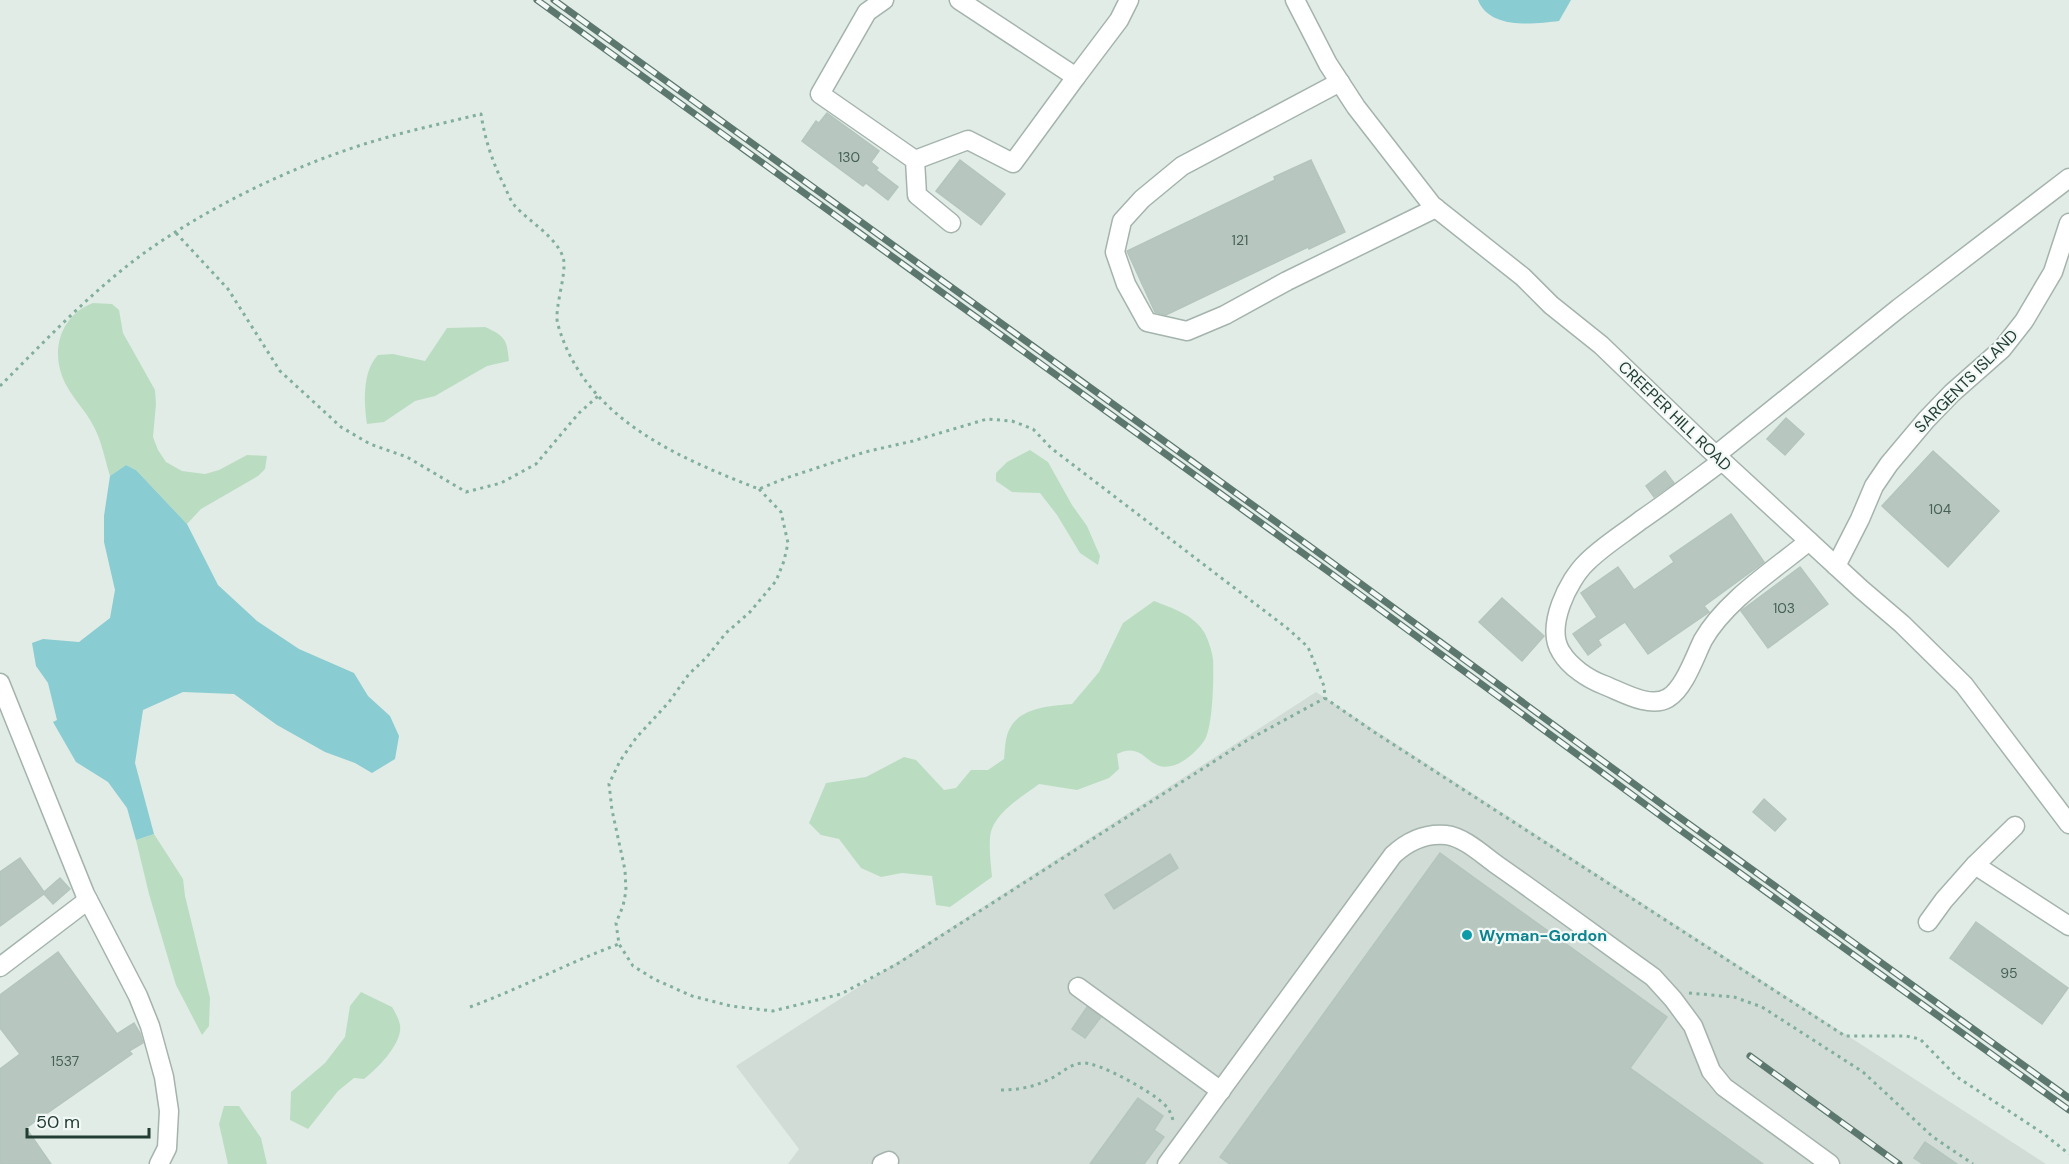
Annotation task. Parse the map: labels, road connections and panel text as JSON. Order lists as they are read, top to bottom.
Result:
{
  "streets": {
    "street": ["SARGENTS ISLAND", "CREEPER HILL ROAD"]
  },
  "crossings": [
    ["SARGENTS ISLAND", "CREEPER HILL ROAD"]
  ],
  "places": ["Wyman-Gordon"],
  "house_numbers": [
    "130",
    "121",
    "104",
    "103",
    "95",
    "1537"
  ],
  "scale_bar": "50 m"
}
